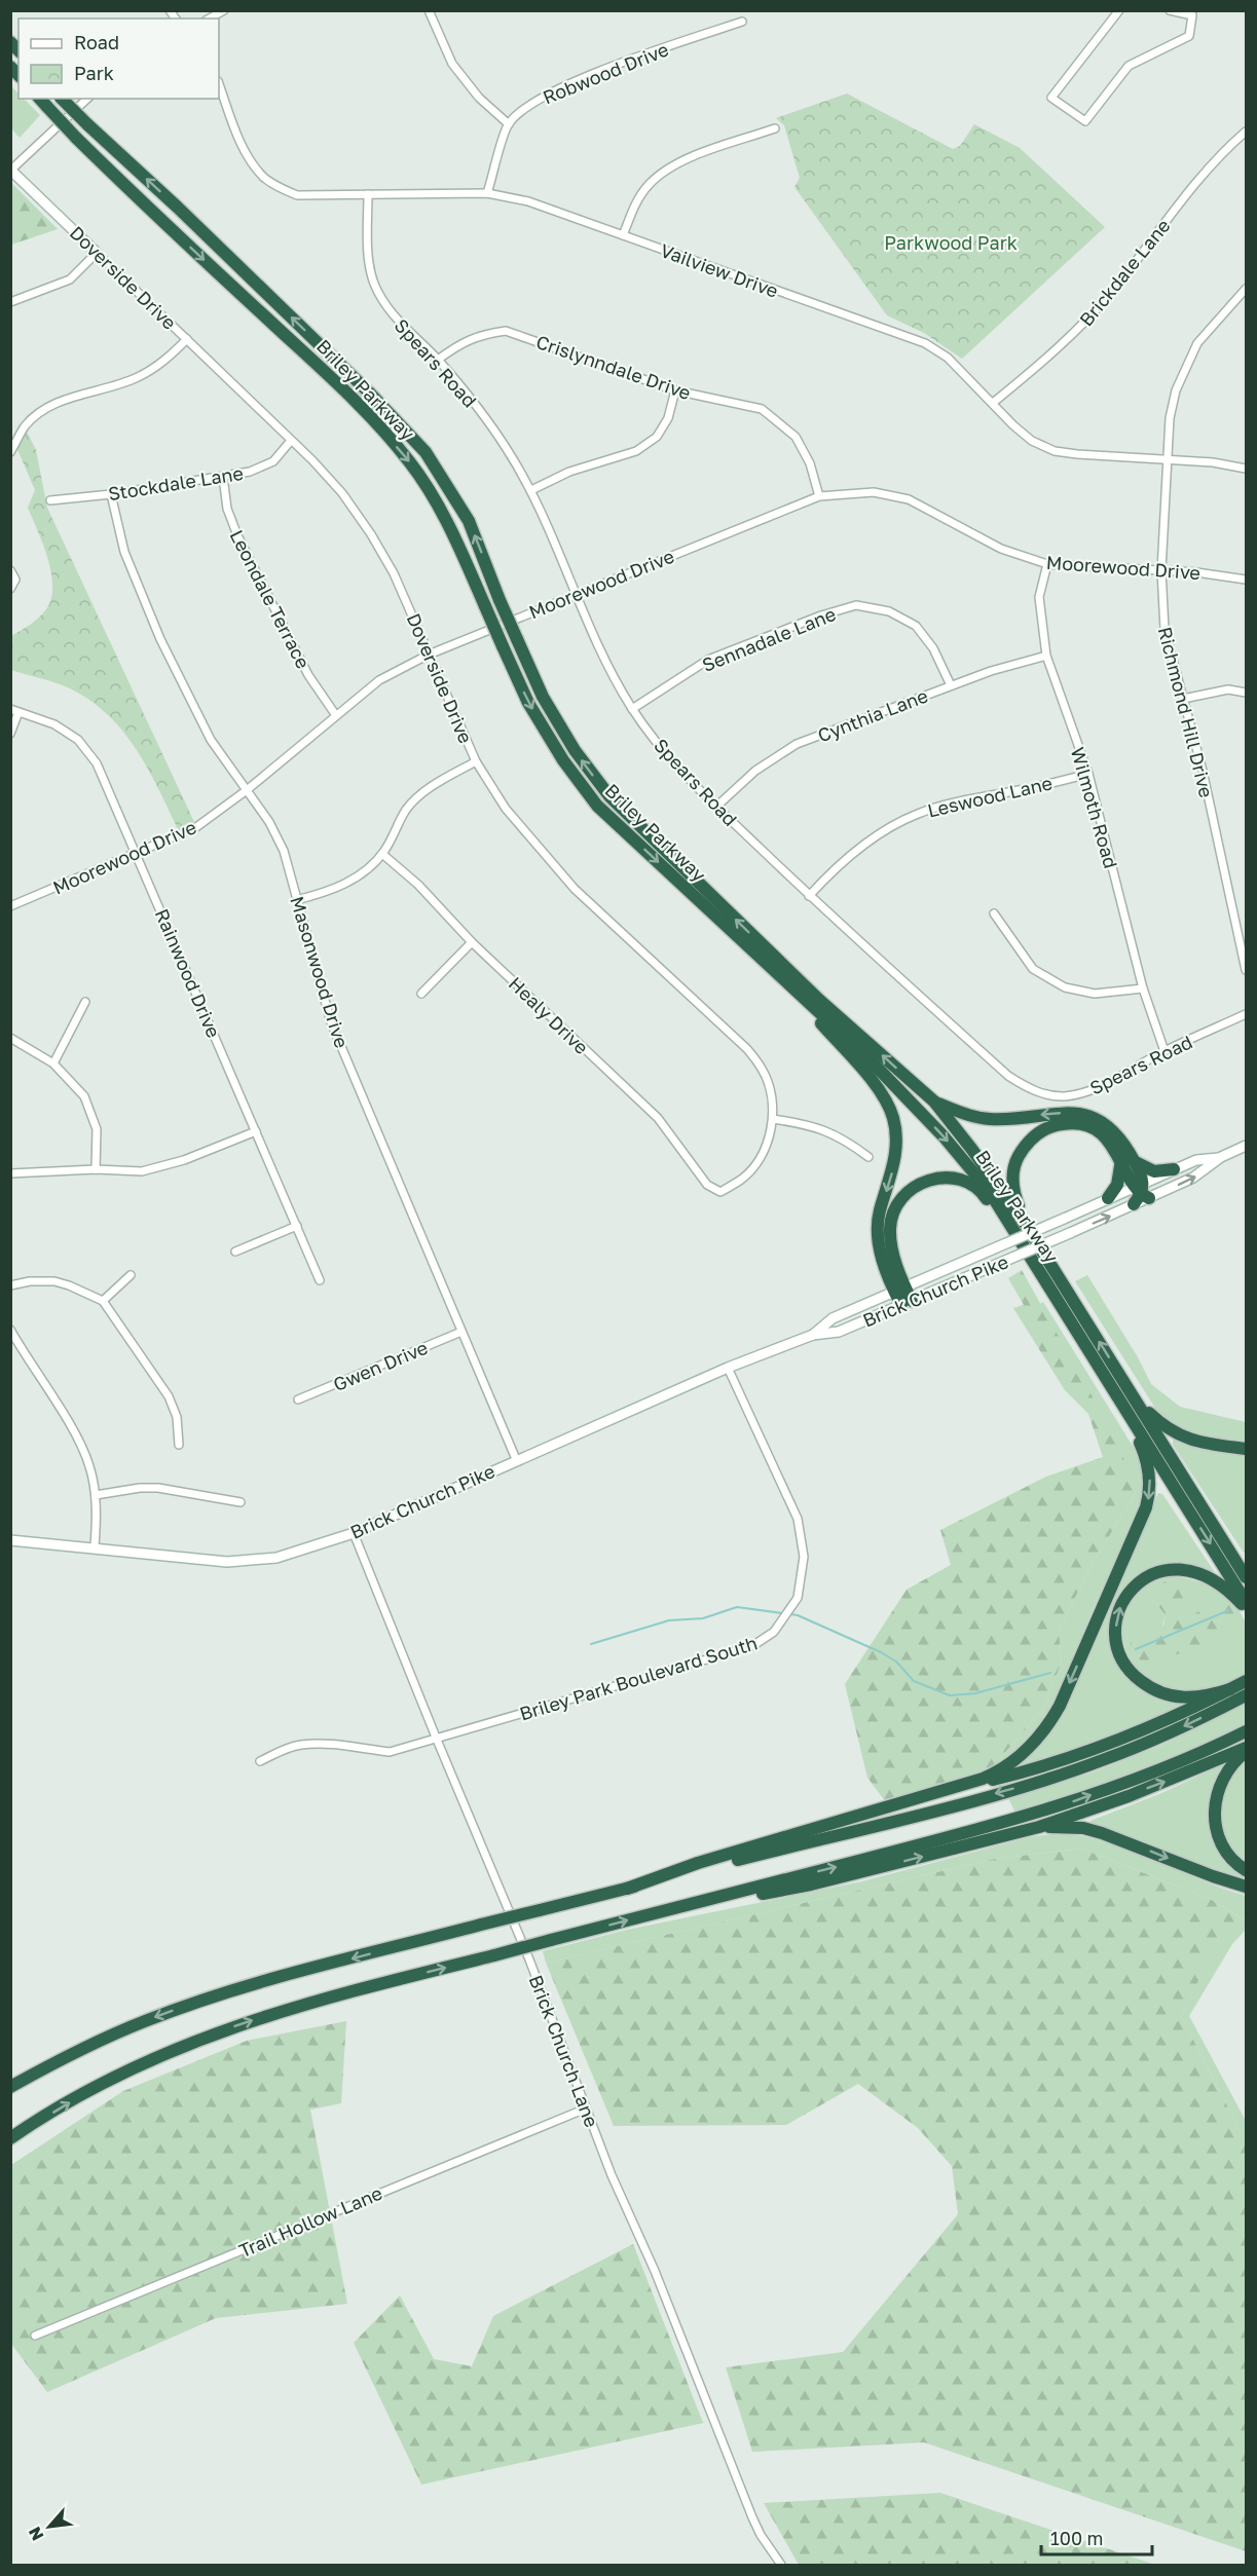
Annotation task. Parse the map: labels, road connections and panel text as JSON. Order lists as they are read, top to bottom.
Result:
{
  "streets": {
    "highway": ["Briley Parkway"],
    "main road": ["Doverside Drive", "Brick Church Pike"],
    "street": [
      "Robwood Drive",
      "Vailview Drive",
      "Brickdale Lane",
      "Spears Road",
      "Crislynndale Drive",
      "Stockdale Lane",
      "Moorewood Drive",
      "Leondale Terrace",
      "Sennadale Lane",
      "Richmond Hill Drive",
      "Cynthia Lane",
      "Leswood Lane",
      "Wilmoth Road",
      "Masonwood Drive",
      "Rainwood Drive",
      "Healy Drive",
      "Gwen Drive",
      "Briley Park Boulevard South",
      "Brick Church Lane",
      "Trail Hollow Lane"
    ]
  },
  "crossings": [
    ["Robwood Drive", "Vailview Drive"],
    ["Vailview Drive", "Brickdale Lane"],
    ["Vailview Drive", "Spears Road"],
    ["Vailview Drive", "Richmond Hill Drive"],
    ["Doverside Drive", "Stockdale Lane"],
    ["Doverside Drive", "Moorewood Drive"],
    ["Doverside Drive", "Healy Drive"],
    ["Spears Road", "Crislynndale Drive"],
    ["Spears Road", "Moorewood Drive"],
    ["Spears Road", "Sennadale Lane"],
    ["Spears Road", "Cynthia Lane"],
    ["Spears Road", "Leswood Lane"],
    ["Spears Road", "Wilmoth Road"],
    ["Crislynndale Drive", "Moorewood Drive"],
    ["Stockdale Lane", "Leondale Terrace"],
    ["Stockdale Lane", "Masonwood Drive"],
    ["Moorewood Drive", "Leondale Terrace"],
    ["Moorewood Drive", "Richmond Hill Drive"],
    ["Moorewood Drive", "Wilmoth Road"],
    ["Moorewood Drive", "Masonwood Drive"],
    ["Moorewood Drive", "Rainwood Drive"],
    ["Sennadale Lane", "Cynthia Lane"],
    ["Cynthia Lane", "Wilmoth Road"],
    ["Leswood Lane", "Wilmoth Road"],
    ["Masonwood Drive", "Brick Church Pike"],
    ["Masonwood Drive", "Gwen Drive"],
    ["Brick Church Pike", "Briley Park Boulevard South"],
    ["Brick Church Pike", "Brick Church Lane"],
    ["Briley Park Boulevard South", "Brick Church Lane"],
    ["Brick Church Lane", "Trail Hollow Lane"]
  ],
  "parks": ["Parkwood Park"],
  "legend": ["Road", "Park"],
  "scale_bar": "100 m",
  "north": "bottom left"
}
